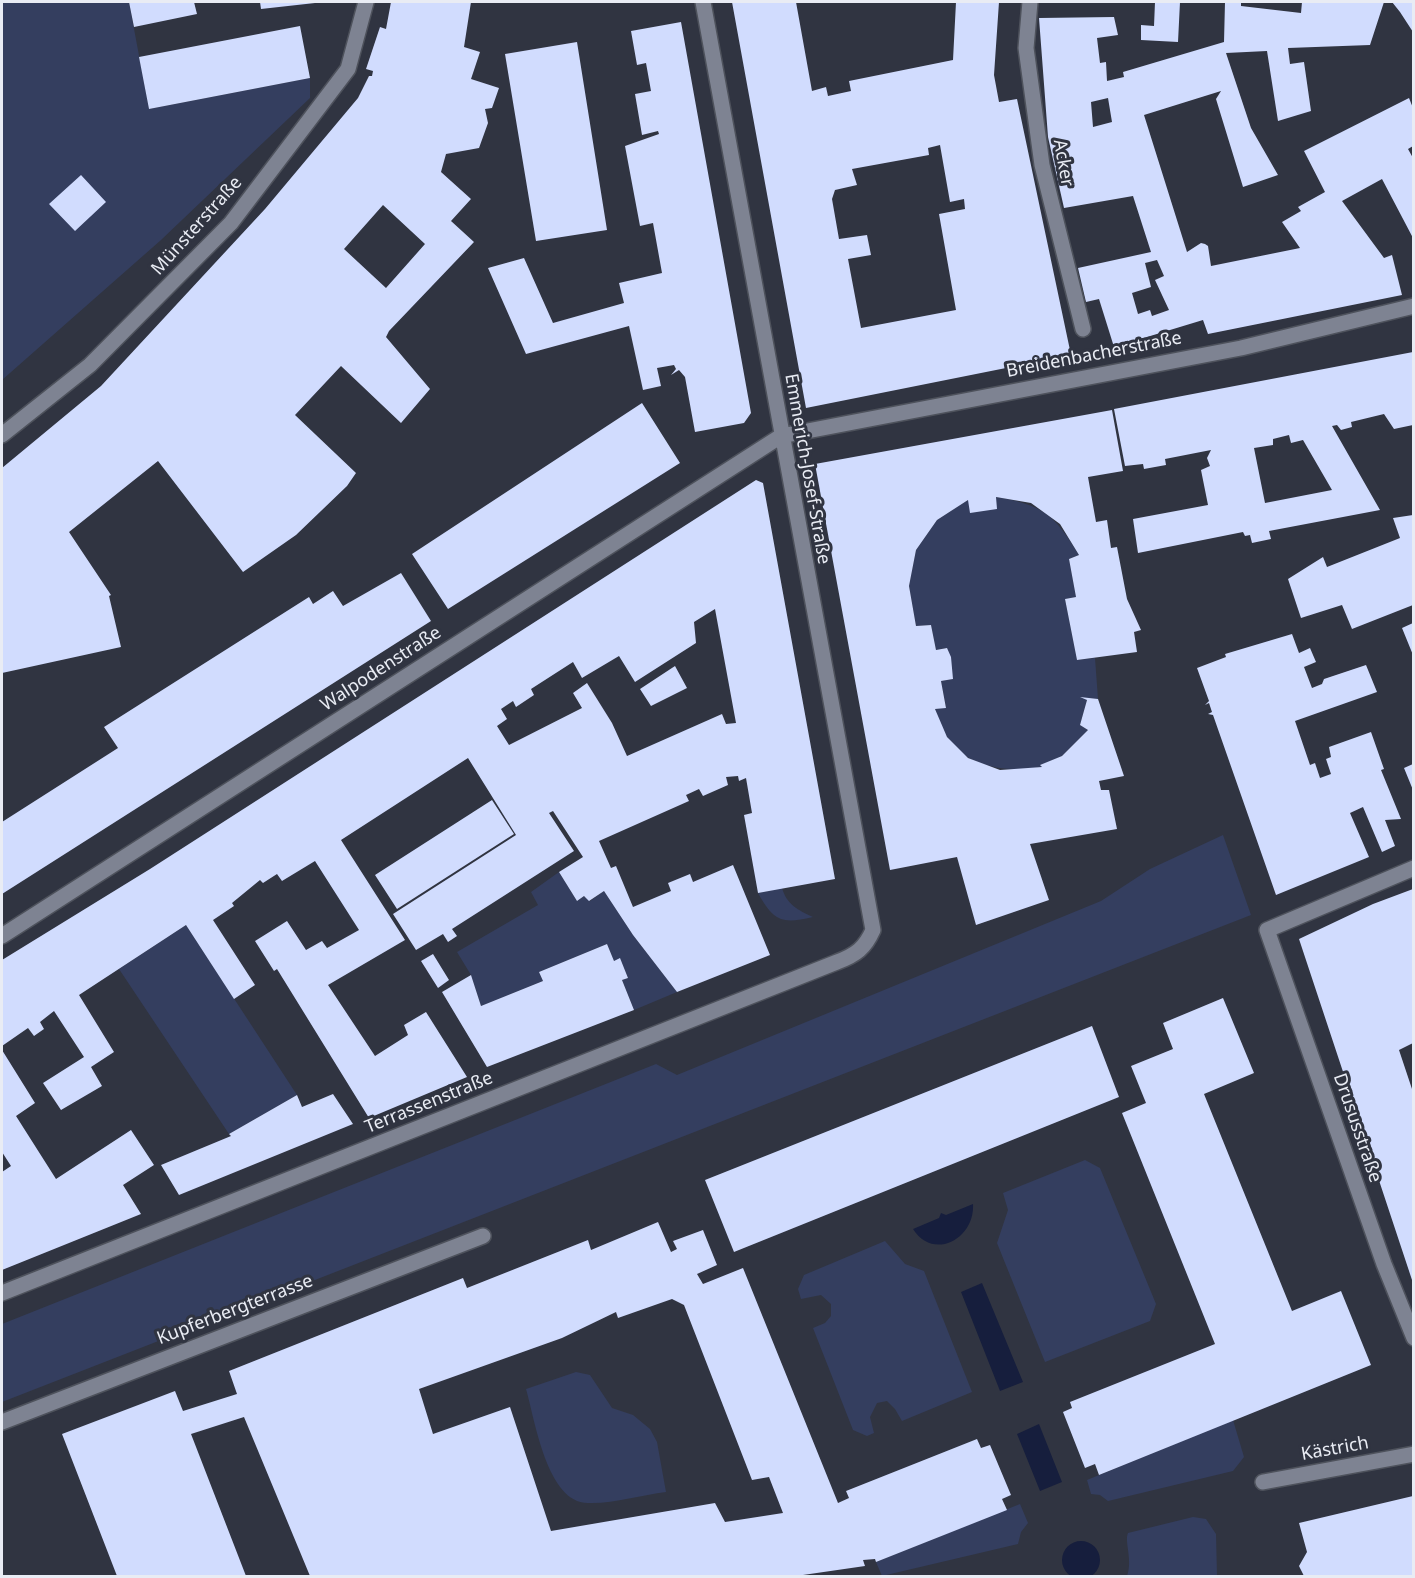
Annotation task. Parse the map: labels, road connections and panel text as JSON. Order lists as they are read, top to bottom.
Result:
{
  "streets": {
    "street": [
      "Acker",
      "Münsterstraße",
      "Breidenbacherstraße",
      "Emmerich-Josef-Straße",
      "Walpodenstraße",
      "Terrassenstraße",
      "Drususstraße",
      "Kupferbergterrasse",
      "Kästrich"
    ]
  },
  "crossings": [
    ["Breidenbacherstraße", "Emmerich-Josef-Straße"],
    ["Breidenbacherstraße", "Walpodenstraße"],
    ["Emmerich-Josef-Straße", "Walpodenstraße"],
    ["Emmerich-Josef-Straße", "Terrassenstraße"]
  ]
}
